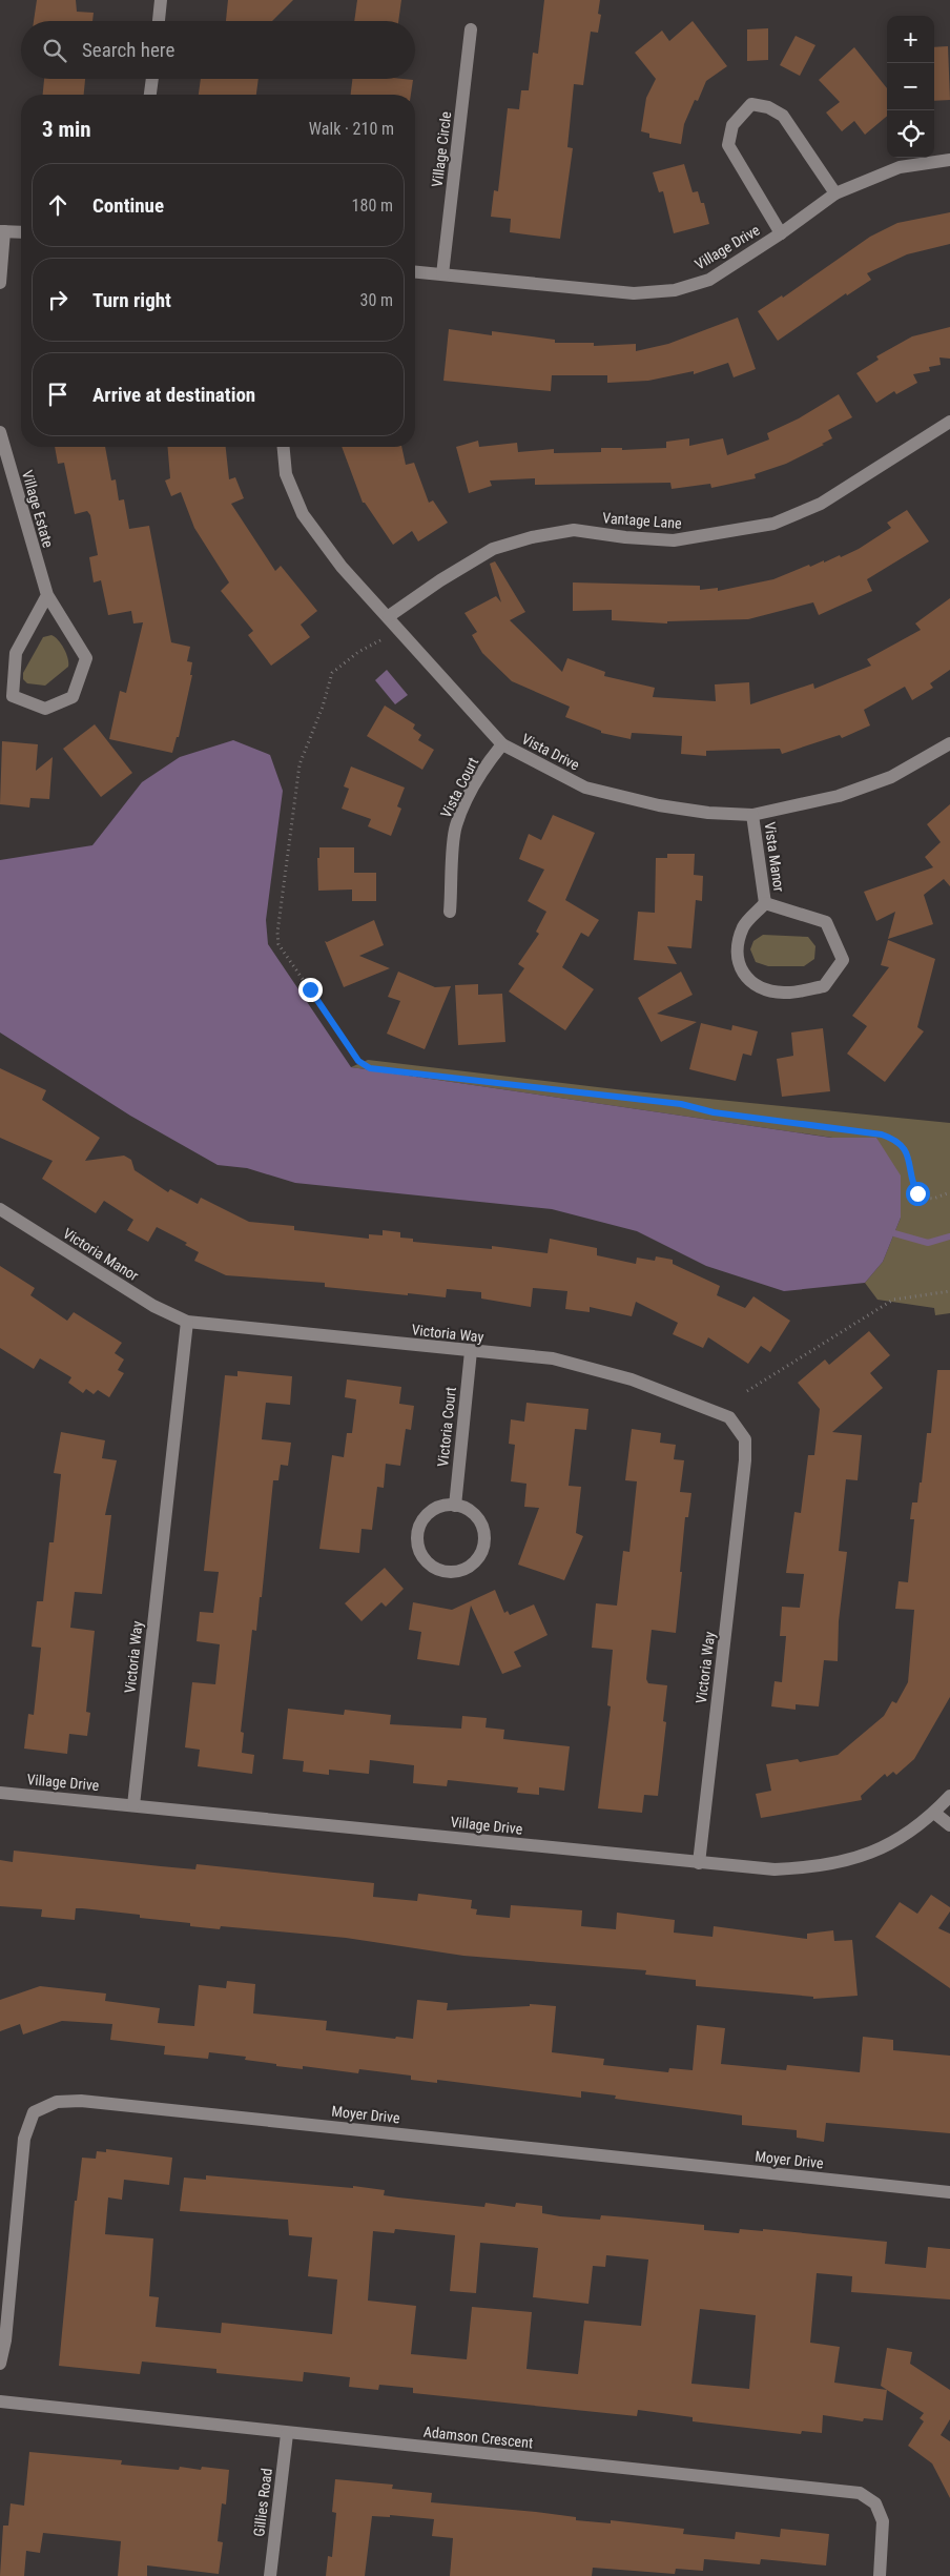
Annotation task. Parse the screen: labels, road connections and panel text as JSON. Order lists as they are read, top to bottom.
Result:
{
  "streets": {
    "street": [
      "Village Circle",
      "Village Drive",
      "Village Estate",
      "Vantage Lane",
      "Vista Drive",
      "Vista Court",
      "Vista Manor",
      "Victoria Manor",
      "Victoria Way",
      "Victoria Court",
      "Moyer Drive",
      "Adamson Crescent",
      "Gillies Road"
    ]
  },
  "crossings": [
    ["Village Circle", "Village Drive"],
    ["Village Drive", "Victoria Way"],
    ["Vantage Lane", "Vista Drive"],
    ["Vista Drive", "Vista Court"],
    ["Vista Drive", "Vista Manor"],
    ["Victoria Manor", "Victoria Way"],
    ["Victoria Way", "Victoria Court"],
    ["Adamson Crescent", "Gillies Road"]
  ],
  "page": {
    "map_buttons": ["+", "−"],
    "search": "Search here",
    "heading": ["3 min", "Walk · 210 m"],
    "list": [
      ["Continue", "180 m"],
      ["Turn right", "30 m"],
      "Arrive at destination"
    ]
  }
}
